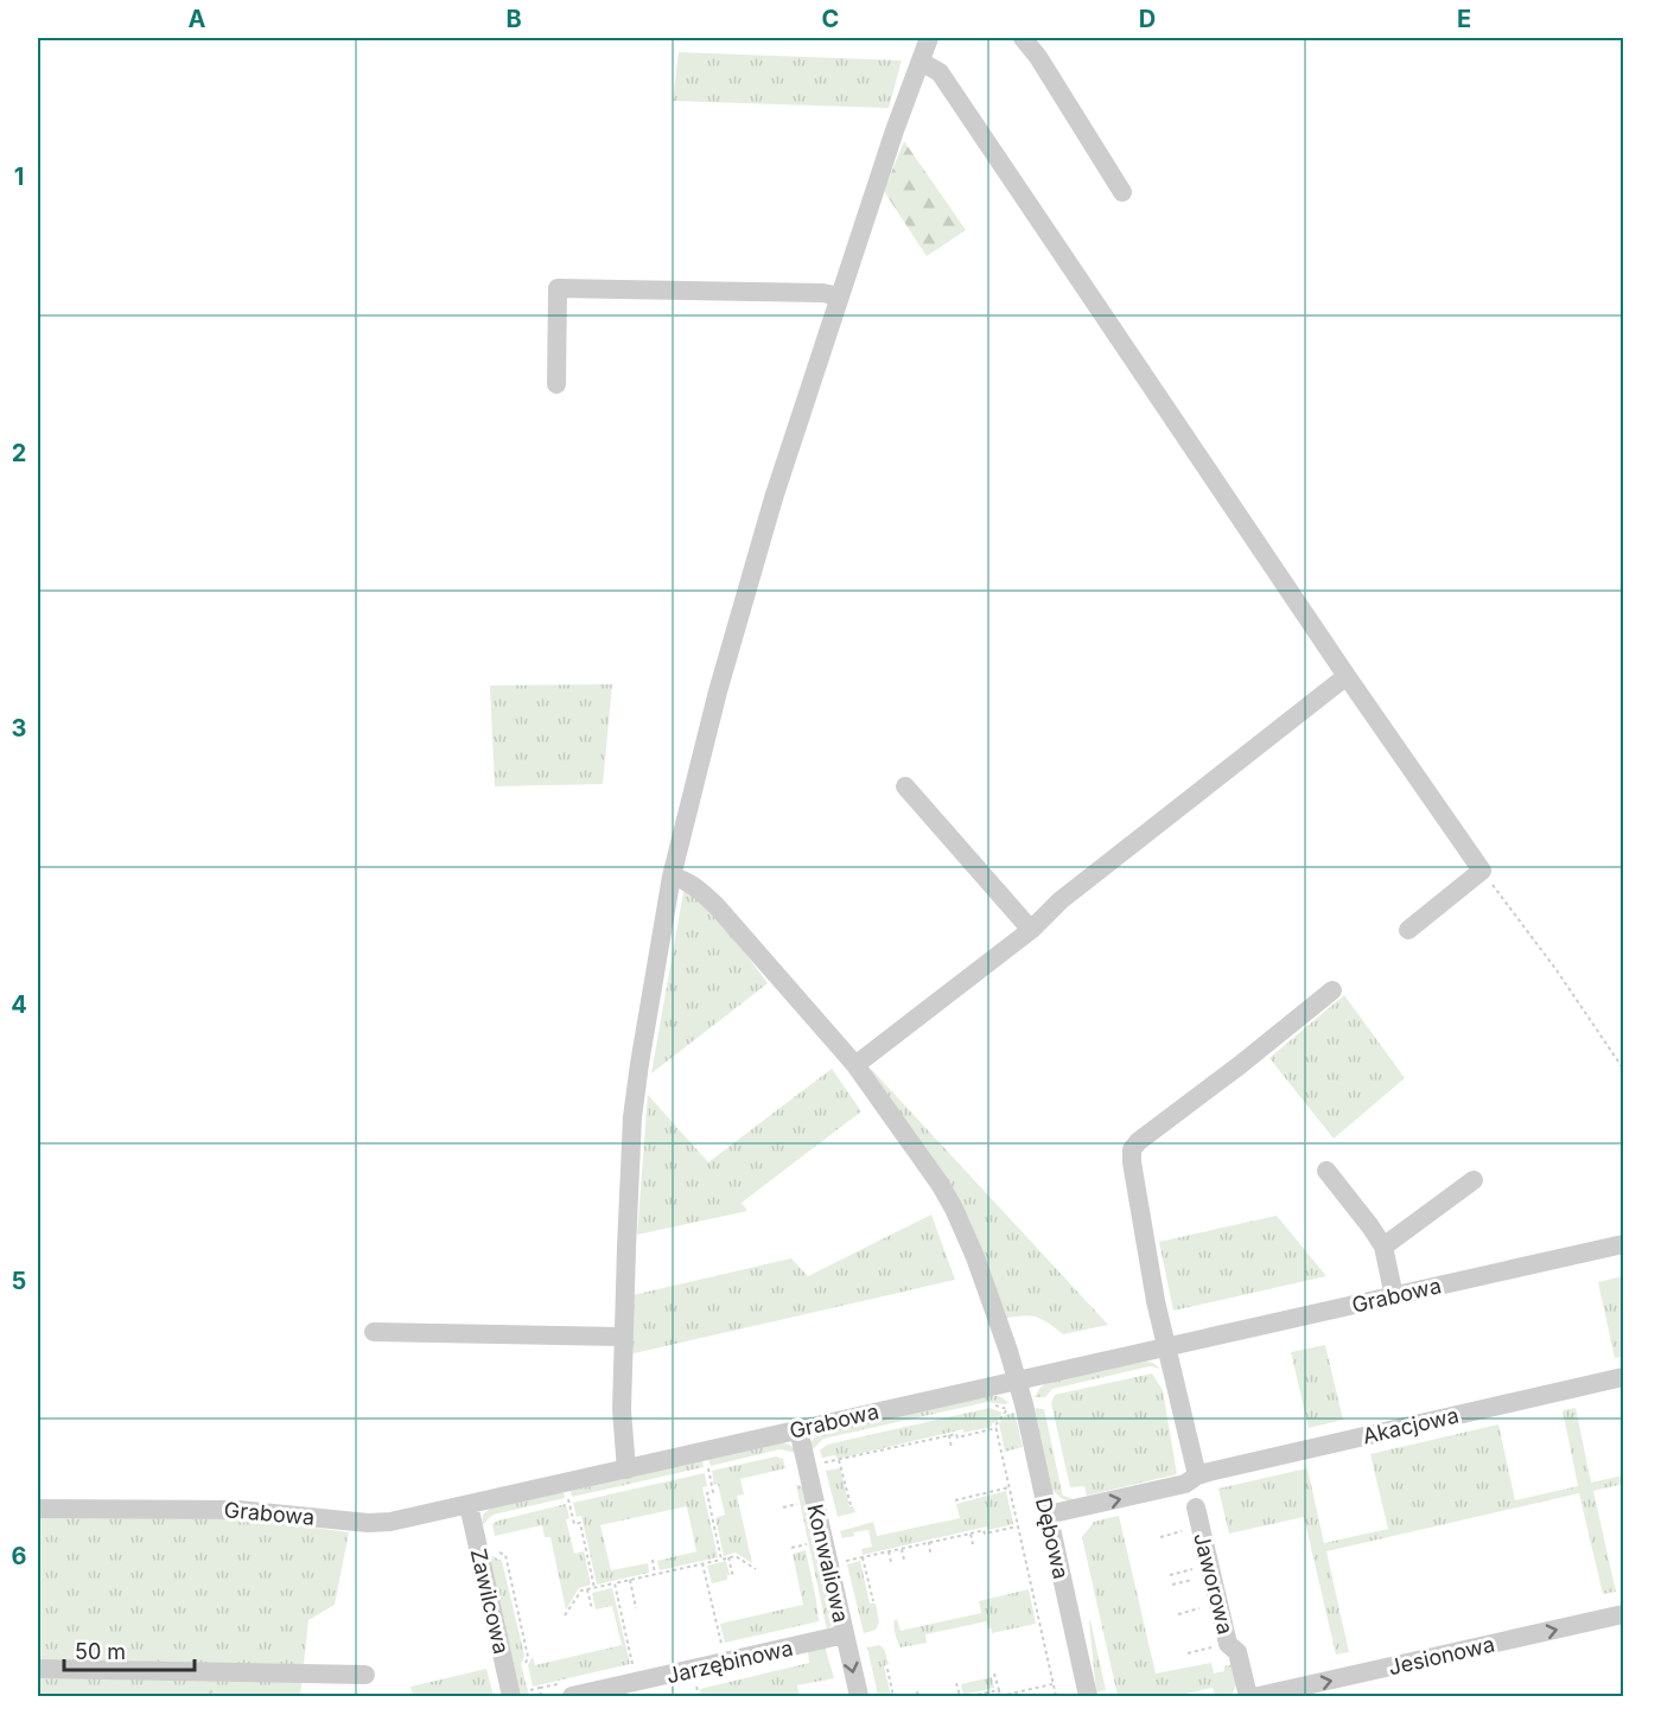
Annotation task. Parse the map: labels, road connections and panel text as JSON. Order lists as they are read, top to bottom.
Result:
{
  "streets": {
    "street": [
      "Grabowa",
      "Akacjowa",
      "Dębowa",
      "Konwaliowa",
      "Jaworowa",
      "Zawilcowa",
      "Jesionowa",
      "Jarzębinowa"
    ]
  },
  "crossings": [
    ["Grabowa", "Dębowa"],
    ["Grabowa", "Konwaliowa"],
    ["Grabowa", "Zawilcowa"],
    ["Akacjowa", "Dębowa"],
    ["Konwaliowa", "Jarzębinowa"]
  ],
  "one_way": ["Jesionowa"],
  "scale_bar": "50 m",
  "grid": {
    "columns": [
      "A",
      "B",
      "C",
      "D",
      "E"
    ],
    "rows": [
      "1",
      "2",
      "3",
      "4",
      "5",
      "6"
    ]
  }
}
